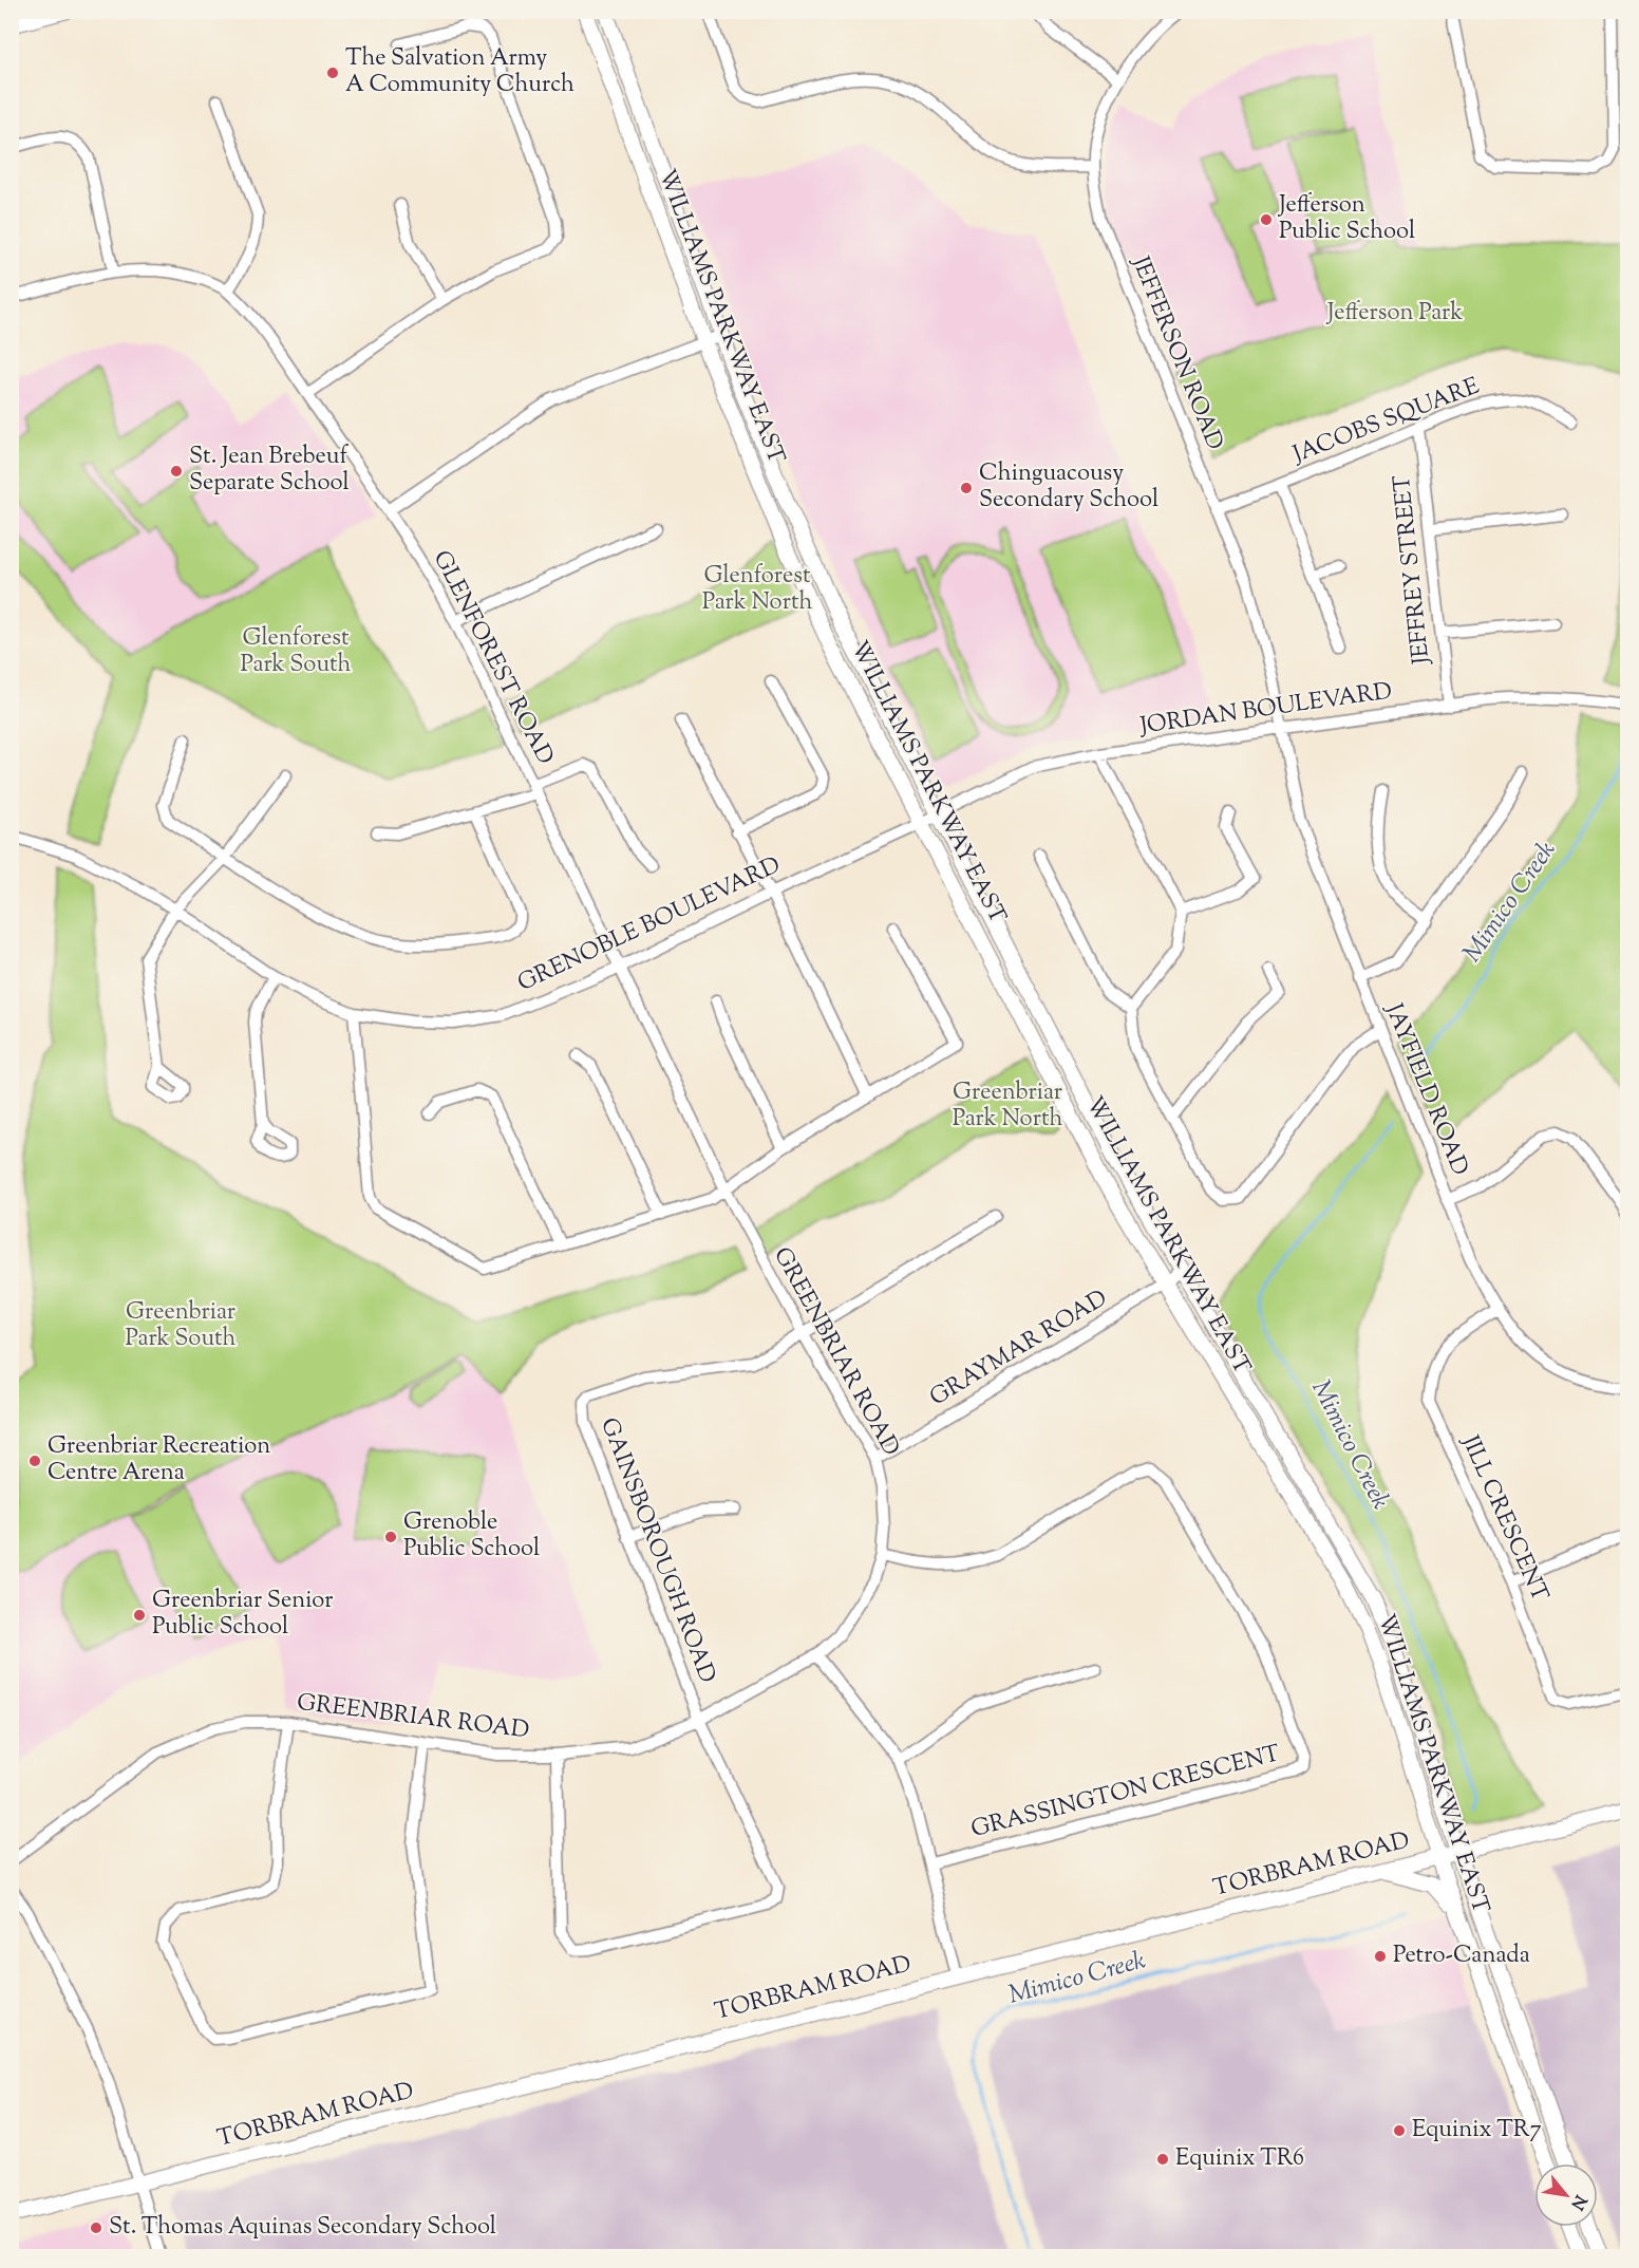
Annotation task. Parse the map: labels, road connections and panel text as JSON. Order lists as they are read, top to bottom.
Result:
{
  "streets": {
    "main road": ["WILLIAMS PARKWAY EAST", "TORBRAM ROAD"],
    "street": [
      "JEFFERSON ROAD",
      "JACOBS SQUARE",
      "JEFFREY STREET",
      "GLENFOREST ROAD",
      "JORDAN BOULEVARD",
      "GRENOBLE BOULEVARD",
      "JAYFIELD ROAD",
      "GRAYMAR ROAD",
      "GREENBRIAR ROAD",
      "JILL CRESCENT",
      "GAINSBOROUGH ROAD",
      "GRASSINGTON CRESCENT"
    ]
  },
  "crossings": [
    ["WILLIAMS PARKWAY EAST", "JORDAN BOULEVARD"],
    ["WILLIAMS PARKWAY EAST", "GRENOBLE BOULEVARD"],
    ["WILLIAMS PARKWAY EAST", "GRAYMAR ROAD"],
    ["WILLIAMS PARKWAY EAST", "TORBRAM ROAD"],
    ["JEFFERSON ROAD", "JACOBS SQUARE"],
    ["JEFFERSON ROAD", "JORDAN BOULEVARD"],
    ["JEFFERSON ROAD", "JAYFIELD ROAD"],
    ["JACOBS SQUARE", "JEFFREY STREET"],
    ["JEFFREY STREET", "JORDAN BOULEVARD"],
    ["GLENFOREST ROAD", "GRENOBLE BOULEVARD"],
    ["GLENFOREST ROAD", "GREENBRIAR ROAD"],
    ["JORDAN BOULEVARD", "GRENOBLE BOULEVARD"],
    ["JORDAN BOULEVARD", "JAYFIELD ROAD"],
    ["GRENOBLE BOULEVARD", "GREENBRIAR ROAD"],
    ["JAYFIELD ROAD", "JILL CRESCENT"],
    ["GRAYMAR ROAD", "GREENBRIAR ROAD"],
    ["GREENBRIAR ROAD", "GAINSBOROUGH ROAD"],
    ["GREENBRIAR ROAD", "GRASSINGTON CRESCENT"]
  ],
  "water": ["Mimico Creek"],
  "parks": [
    "Jefferson Park",
    "Glenforest Park North",
    "Glenforest Park South",
    "Greenbriar Park North",
    "Greenbriar Park South"
  ],
  "places": [
    "The Salvation Army A Community Church",
    "Jefferson Public School",
    "St. Jean Brebeuf Separate School",
    "Chinguacousy Secondary School",
    "Greenbriar Recreation Centre Arena",
    "Grenoble Public School",
    "Greenbriar Senior Public School",
    "Petro-Canada",
    "Equinix TR7",
    "Equinix TR6",
    "St. Thomas Aquinas Secondary School"
  ],
  "north": "bottom right"
}
